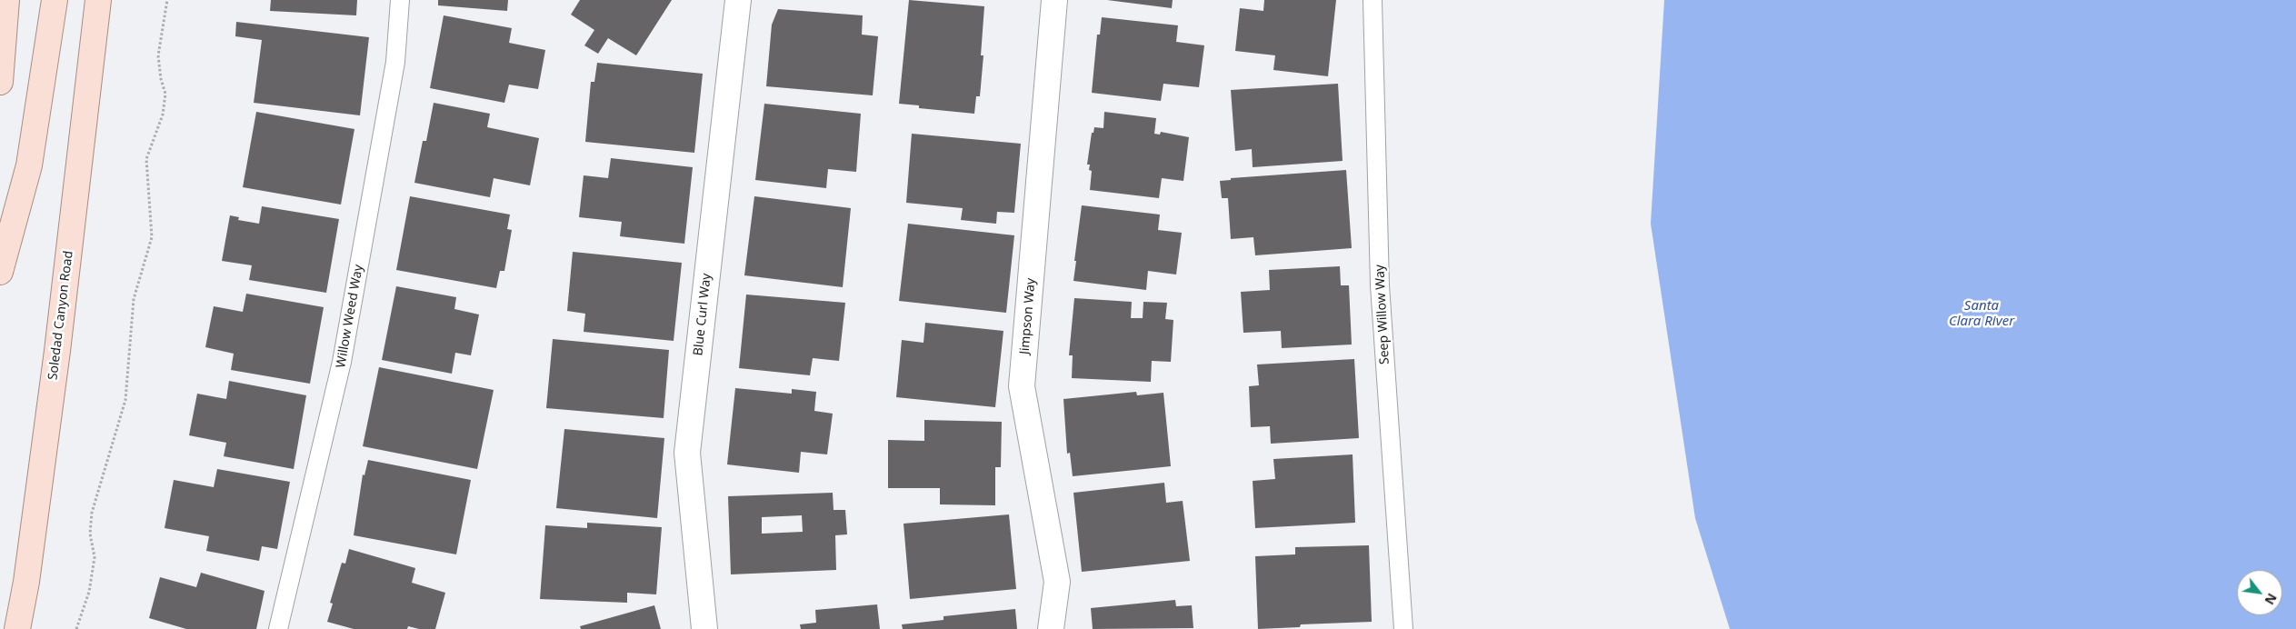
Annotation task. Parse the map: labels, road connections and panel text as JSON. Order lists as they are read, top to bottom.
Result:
{
  "streets": {
    "main road": ["Soledad Canyon Road"],
    "street": ["Blue Curl Way", "Jimpson Way"],
    "lane": ["Seep Willow Way", "Willow Weed Way"]
  },
  "water": ["Santa Clara River"],
  "north": "bottom right"
}
